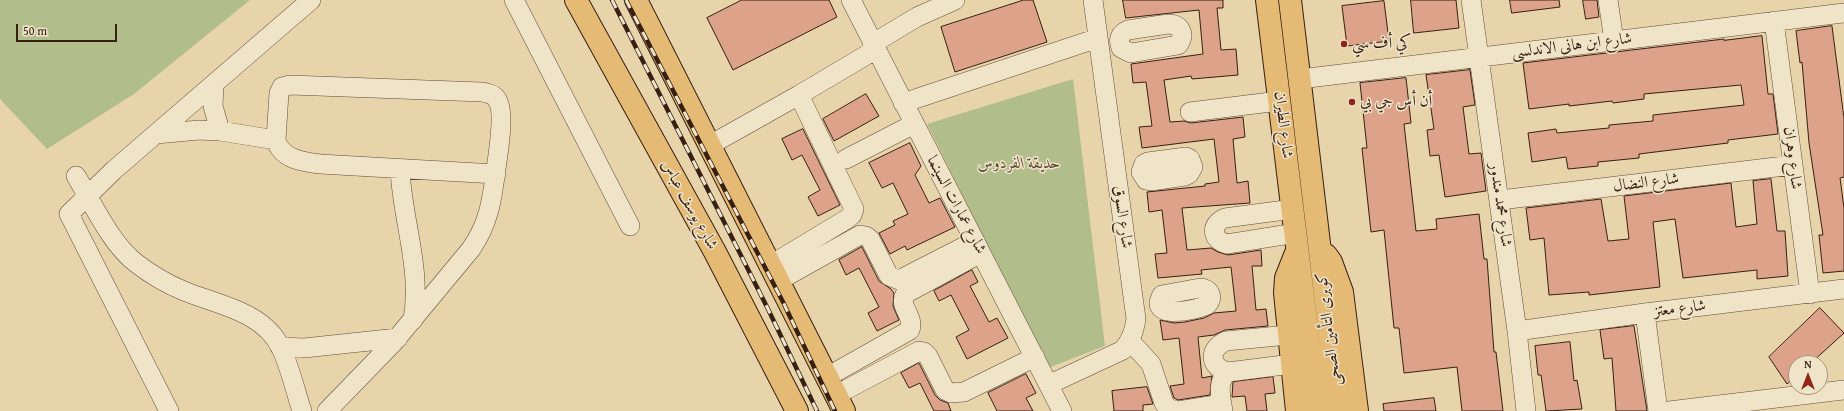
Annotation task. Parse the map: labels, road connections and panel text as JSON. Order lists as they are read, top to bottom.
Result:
{
  "streets": {
    "main road": ["شارع الطيران", "شارع يوسف عباس", "كوبرى التأمين الصحى"],
    "street": [
      "شارع ابن هانى الاندلسى",
      "شارع وهران",
      "شارع النضال",
      "شارع عمارات السينما",
      "شارع محمد مندور",
      "شارع السوق",
      "شارع معتز"
    ]
  },
  "crossings": [
    ["شارع ابن هانى الاندلسى", "شارع الطيران"],
    ["شارع ابن هانى الاندلسى", "شارع وهران"],
    ["شارع ابن هانى الاندلسى", "شارع محمد مندور"],
    ["شارع الطيران", "كوبرى التأمين الصحى"],
    ["شارع وهران", "شارع النضال"],
    ["شارع وهران", "شارع معتز"],
    ["شارع النضال", "شارع محمد مندور"],
    ["شارع محمد مندور", "شارع معتز"]
  ],
  "parks": ["حديقة الفردوس"],
  "places": ["كي أف سي", "أن أس جي بي"],
  "scale_bar": "50 m",
  "north": "top"
}
